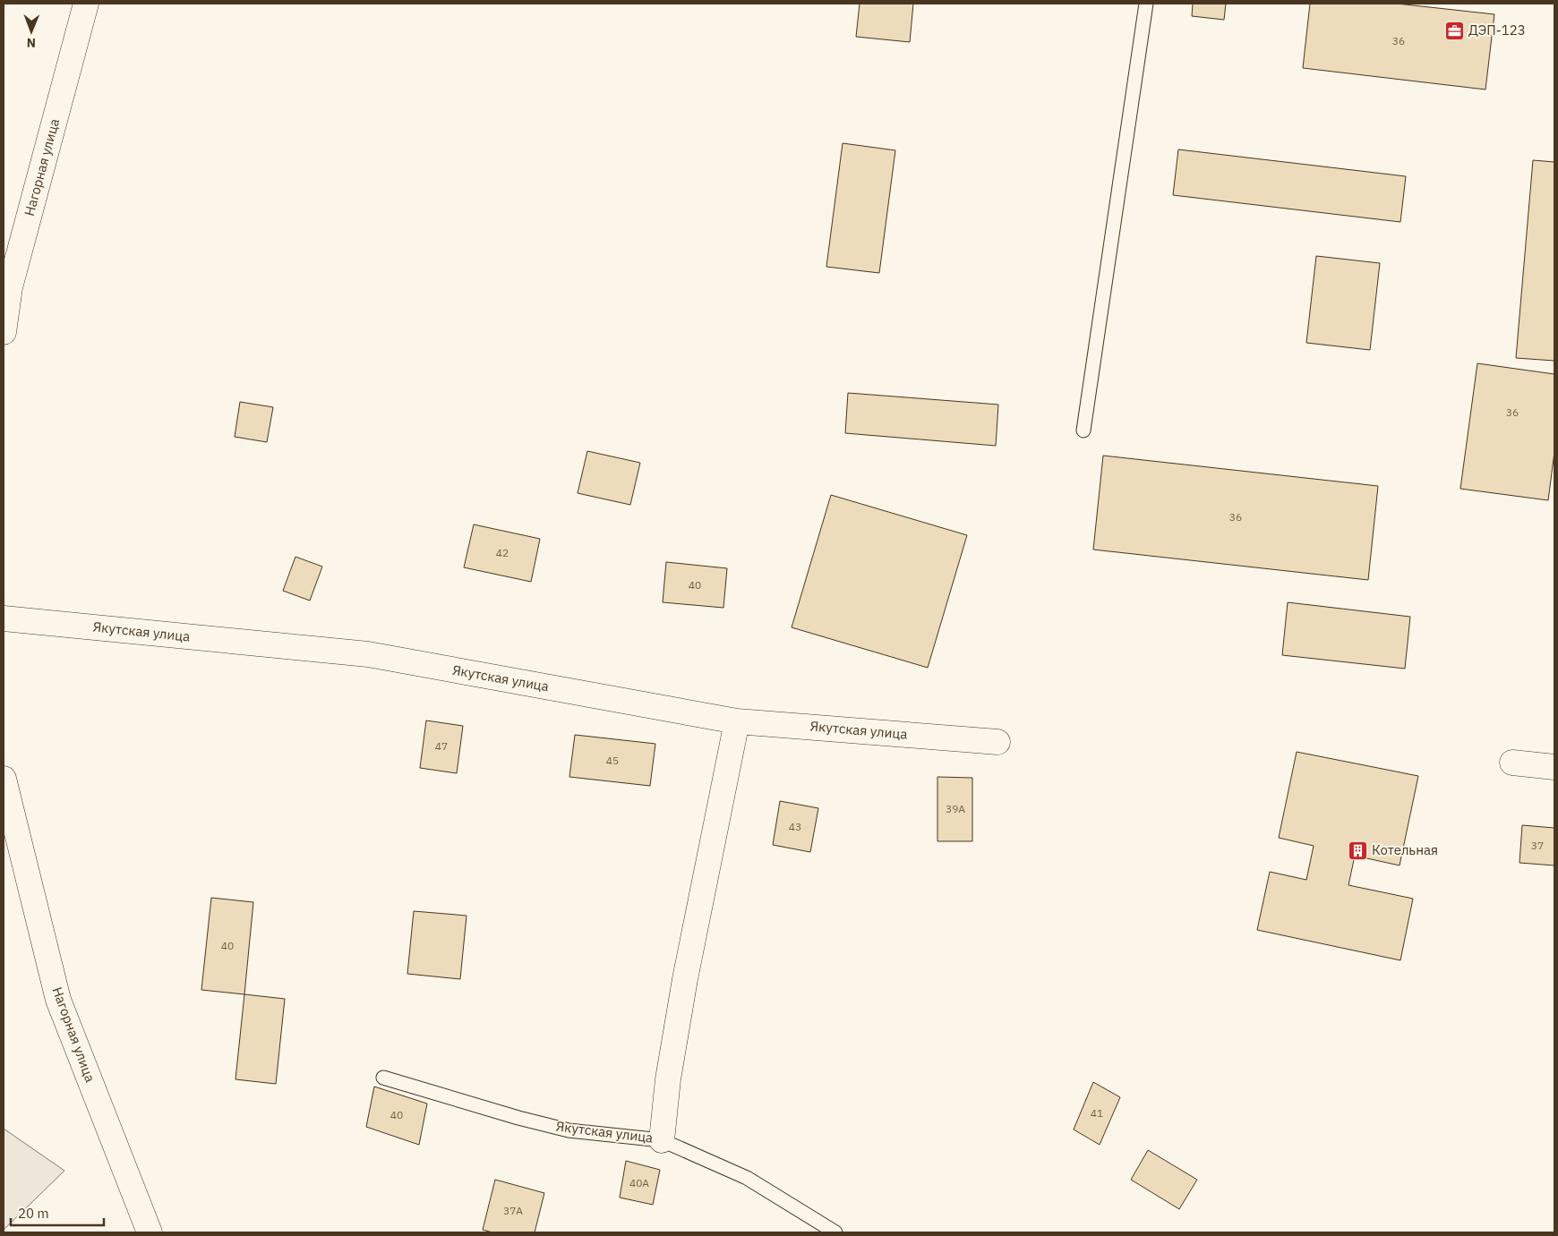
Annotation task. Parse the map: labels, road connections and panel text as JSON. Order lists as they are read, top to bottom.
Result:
{
  "streets": {
    "street": ["Нагорная улица", "Якутская улица"]
  },
  "places": {
    "office": ["ДЭП-123"],
    "building": ["Котельная"]
  },
  "house_numbers": [
    "36",
    "36",
    "36",
    "42",
    "40",
    "47",
    "45",
    "39А",
    "43",
    "37",
    "40",
    "41",
    "40",
    "40А",
    "37А"
  ],
  "scale_bar": "20 m",
  "north": "bottom"
}
